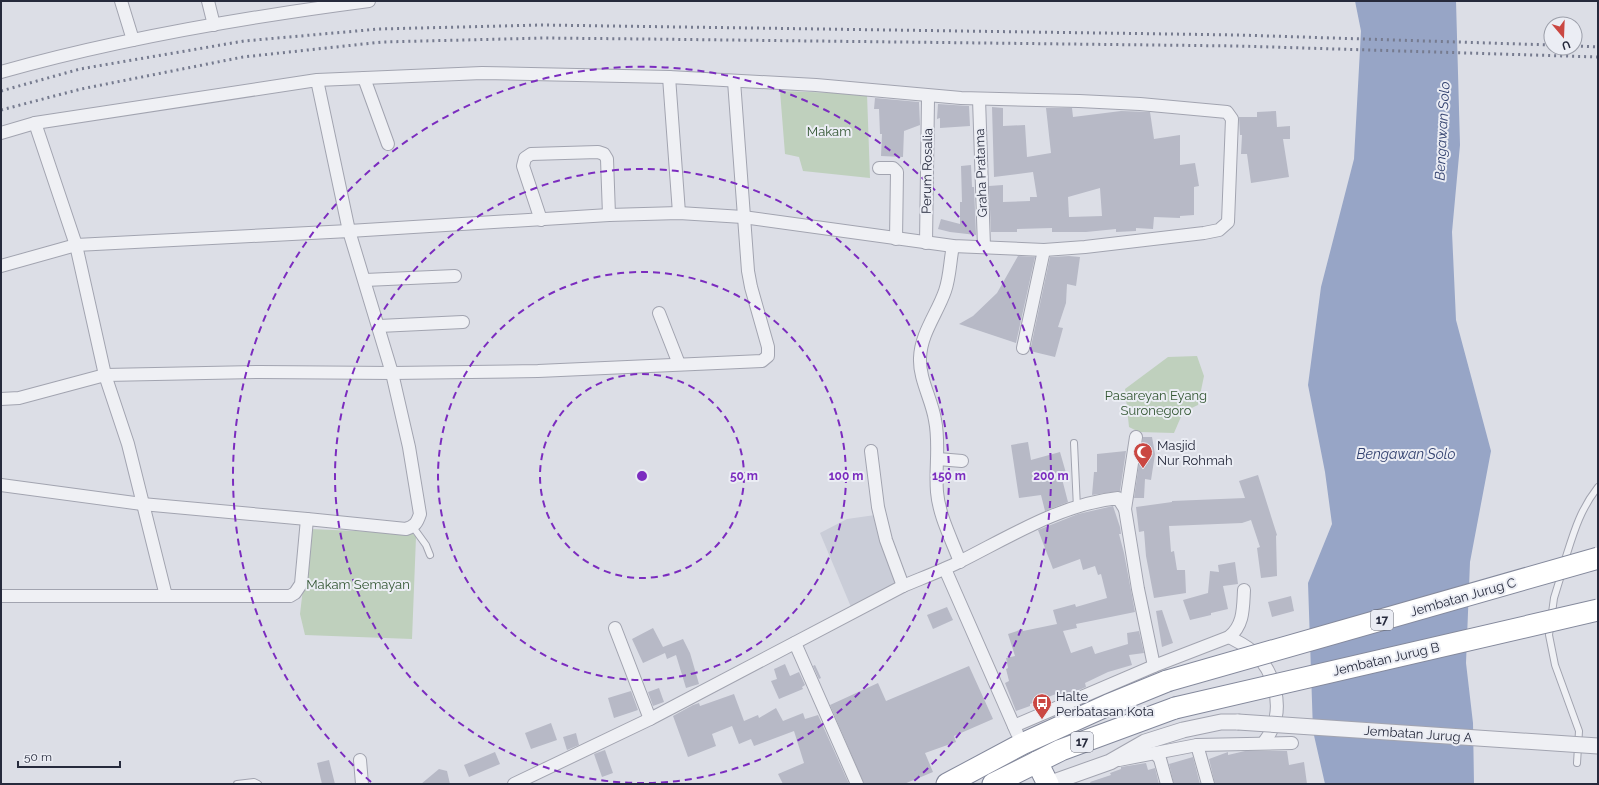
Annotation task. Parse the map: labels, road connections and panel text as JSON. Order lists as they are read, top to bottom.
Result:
{
  "streets": {
    "highway": ["Jembatan Jurug C", "17", "Jembatan Jurug B"],
    "street": ["Perum Rosalia", "Graha Pratama", "Jembatan Jurug A"]
  },
  "crossings": [
    ["Jembatan Jurug C", "17"],
    ["17", "Jembatan Jurug B"]
  ],
  "water": ["Bengawan Solo"],
  "parks": ["Makam", "Pasareyan Eyang Suronegoro", "Makam Semayan"],
  "places": {
    "mosque": ["Masjid Nur Rohmah"],
    "bus stop": ["Halte Perbatasan Kota"]
  },
  "scale_bar": "50 m",
  "north": "bottom",
  "rings": [
    "50 m",
    "100 m",
    "150 m",
    "200 m"
  ]
}
